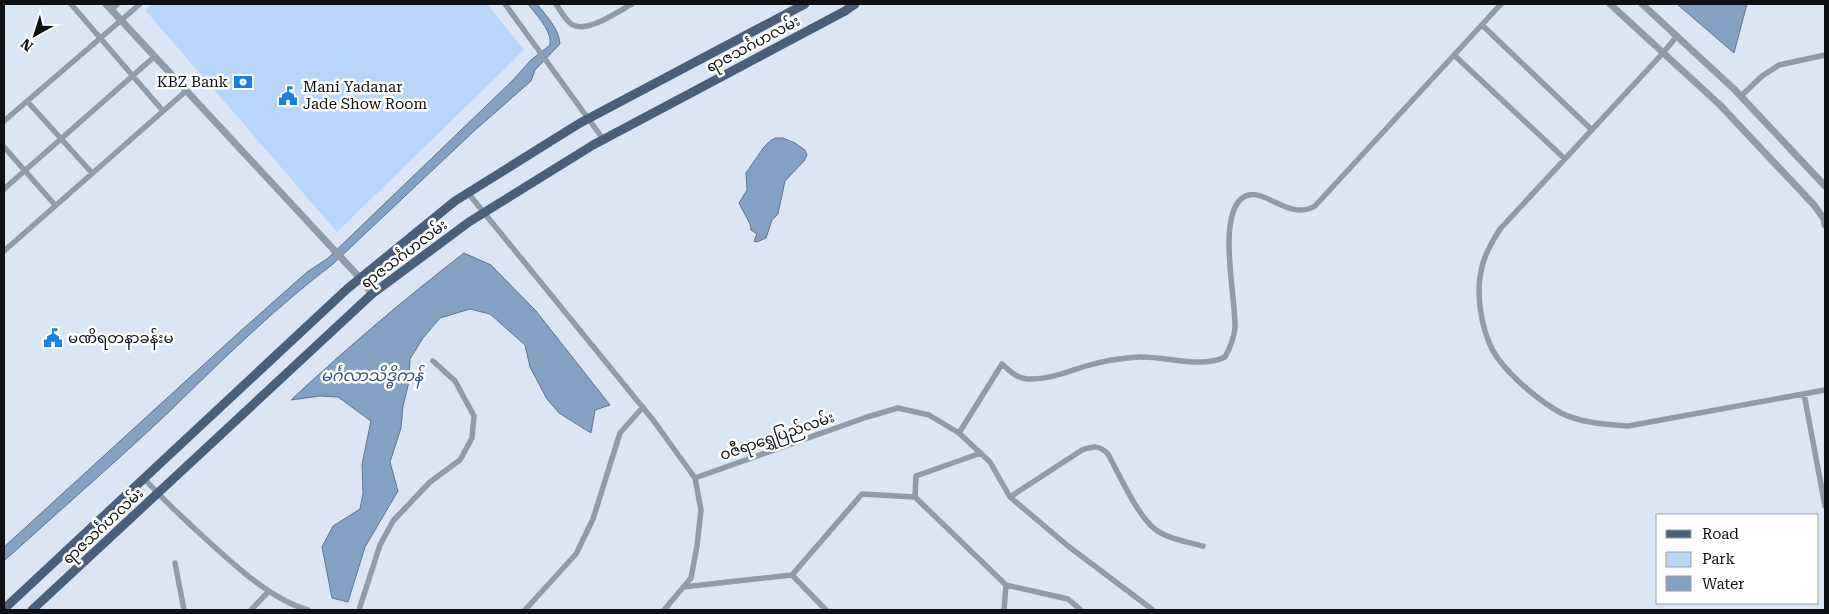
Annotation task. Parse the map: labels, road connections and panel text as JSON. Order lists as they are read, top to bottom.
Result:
{
  "streets": {
    "main road": ["ရာဇသင်္ဂဟလမ်း"],
    "street": ["ဝဇီရာရွှေပြည်လမ်း"]
  },
  "water": ["မင်္ဂလာသိဒ္ဓိကန်"],
  "places": {
    "bank": ["KBZ Bank"],
    "public building": ["Mani Yadanar Jade Show Room", "မဏိရတနာခန်းမ"]
  },
  "legend": ["Road", "Park", "Water"],
  "north": "bottom left"
}
